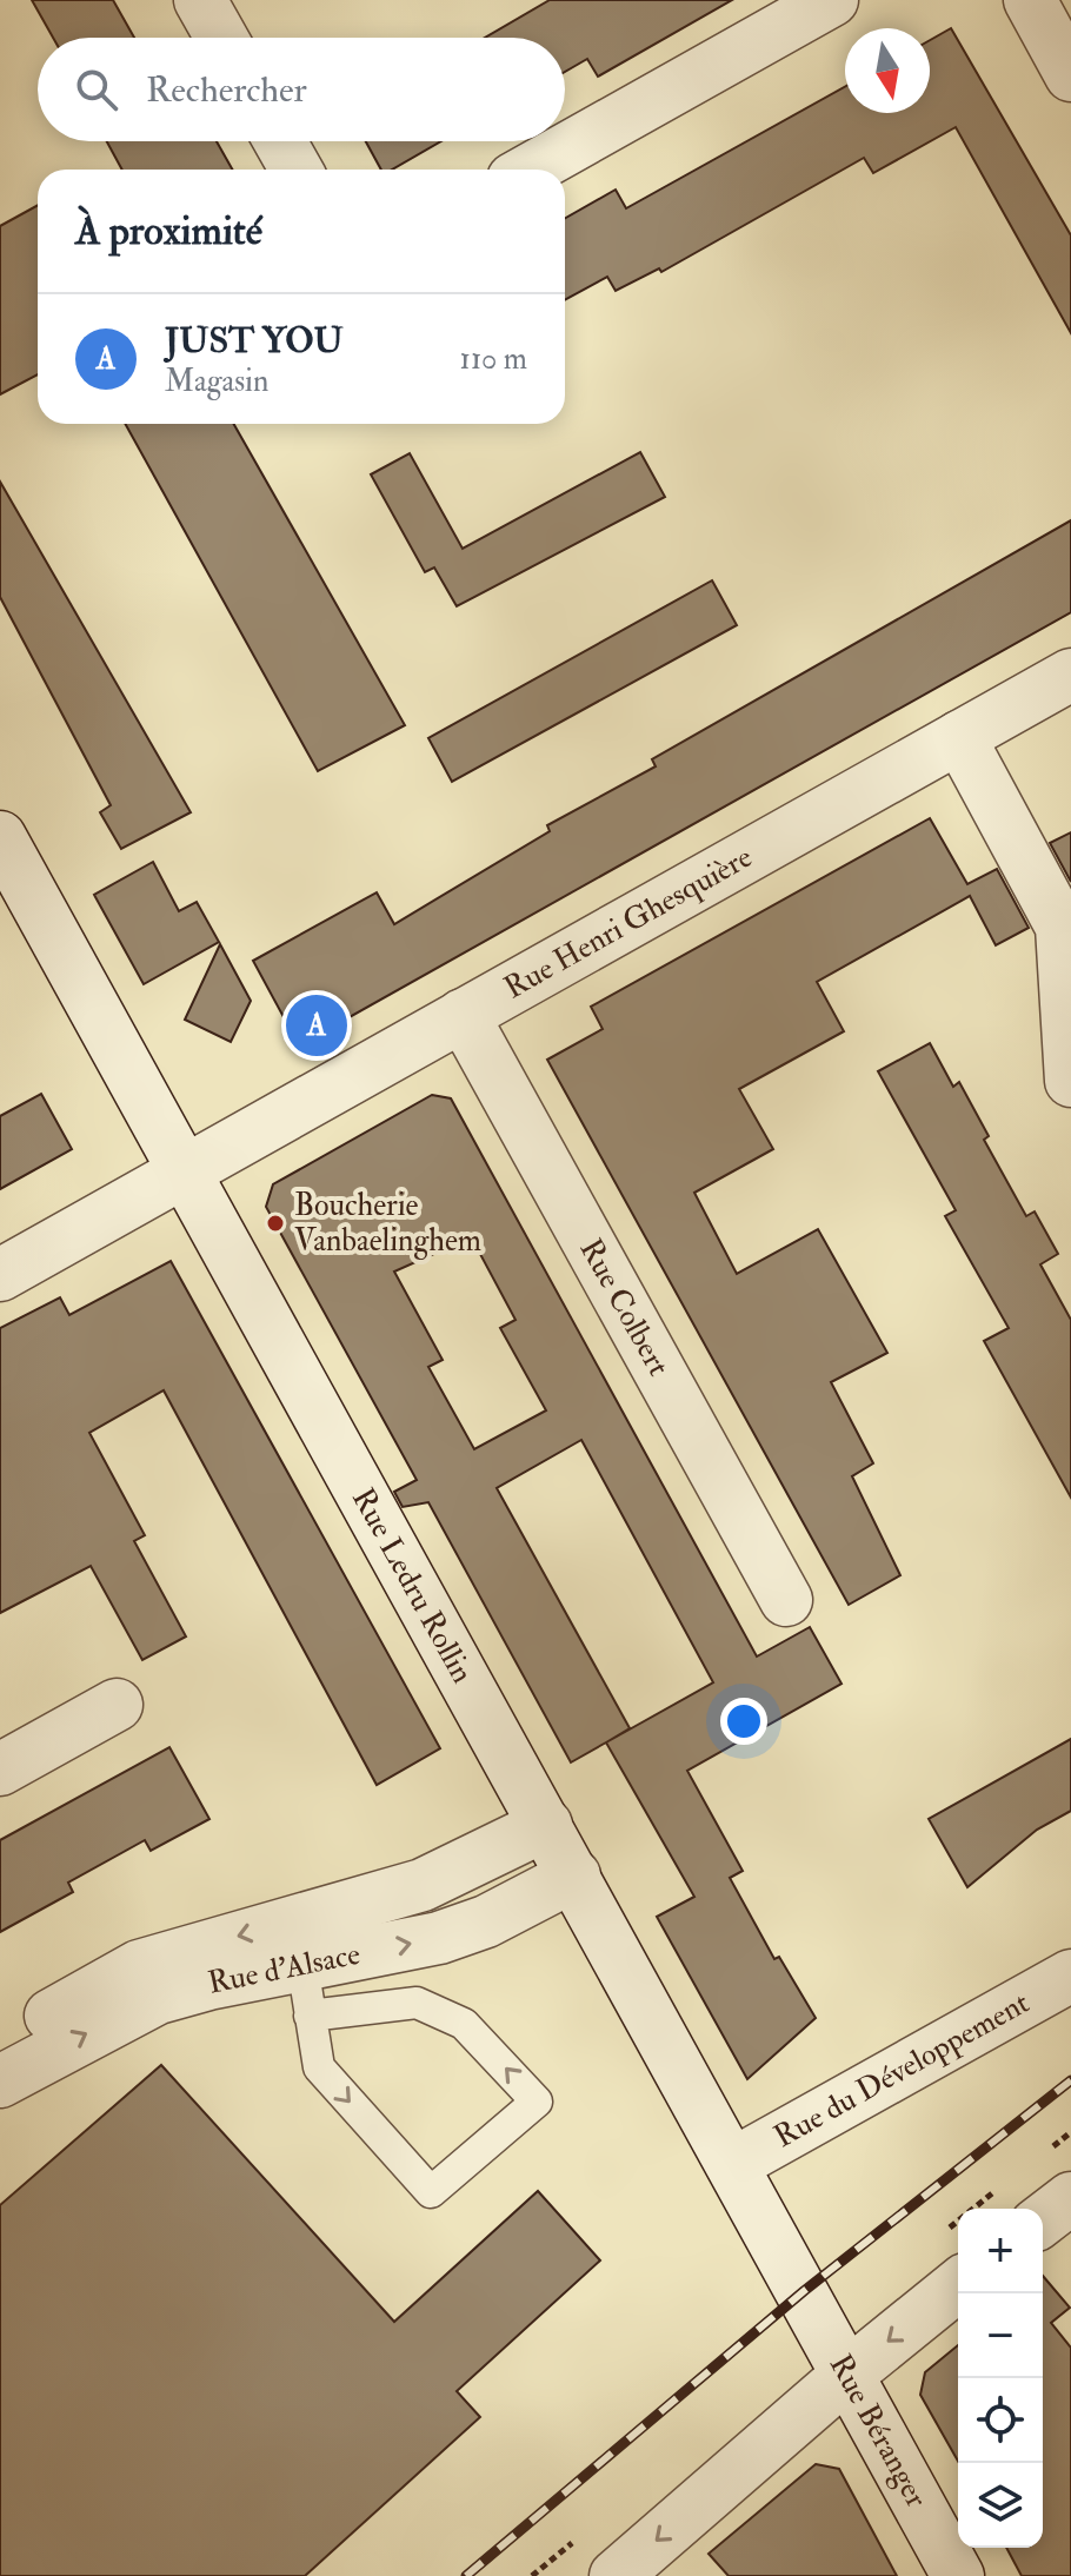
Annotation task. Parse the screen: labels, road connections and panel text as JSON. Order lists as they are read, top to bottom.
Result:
{
  "streets": {
    "street": [
      "Rue Henri Ghesquière",
      "Rue Colbert",
      "Rue Ledru Rollin",
      "Rue d'Alsace",
      "Rue du Développement",
      "Rue Béranger"
    ]
  },
  "crossings": [
    ["Rue Henri Ghesquière", "Rue Colbert"],
    ["Rue Henri Ghesquière", "Rue Ledru Rollin"],
    ["Rue Ledru Rollin", "Rue d'Alsace"],
    ["Rue Ledru Rollin", "Rue du Développement"],
    ["Rue Ledru Rollin", "Rue Béranger"]
  ],
  "places": ["Boucherie Vanbaelinghem"],
  "north": "bottom",
  "page": {
    "search": "Rechercher",
    "heading": "À proximité",
    "list": [
      {
        "mark": "A",
        "name": "JUST YOU",
        "note": "Magasin",
        "value": "110 m"
      }
    ],
    "pins": "A",
    "map_buttons": ["+", "−"]
  }
}
